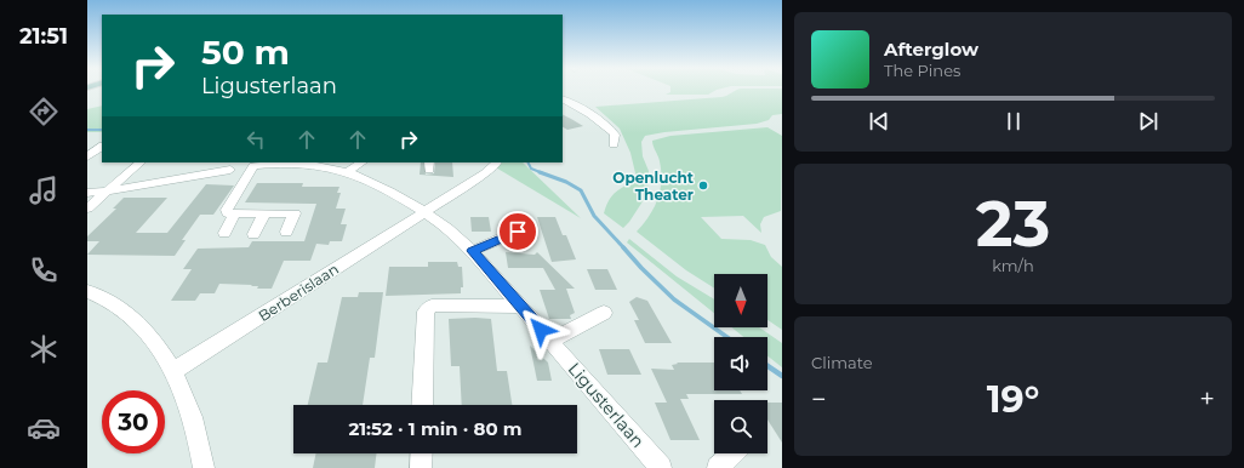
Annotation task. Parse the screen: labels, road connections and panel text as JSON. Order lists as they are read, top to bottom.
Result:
{
  "streets": {
    "street": ["Berberislaan", "Ligusterlaan"]
  },
  "crossings": [
    ["Berberislaan", "Ligusterlaan"]
  ],
  "places": ["Openlucht Theater"],
  "north": "bottom",
  "page": {
    "tabs": "21:51",
    "turn": ["50 m", "Ligusterlaan"],
    "song": ["Afterglow", "The Pines"],
    "tile": [
      ["23", "km/h"],
      "Climate"
    ],
    "heat": ["−", "19°", "+"],
    "limit": "30",
    "trip": "21:52 · 1 min · 80 m"
  }
}
